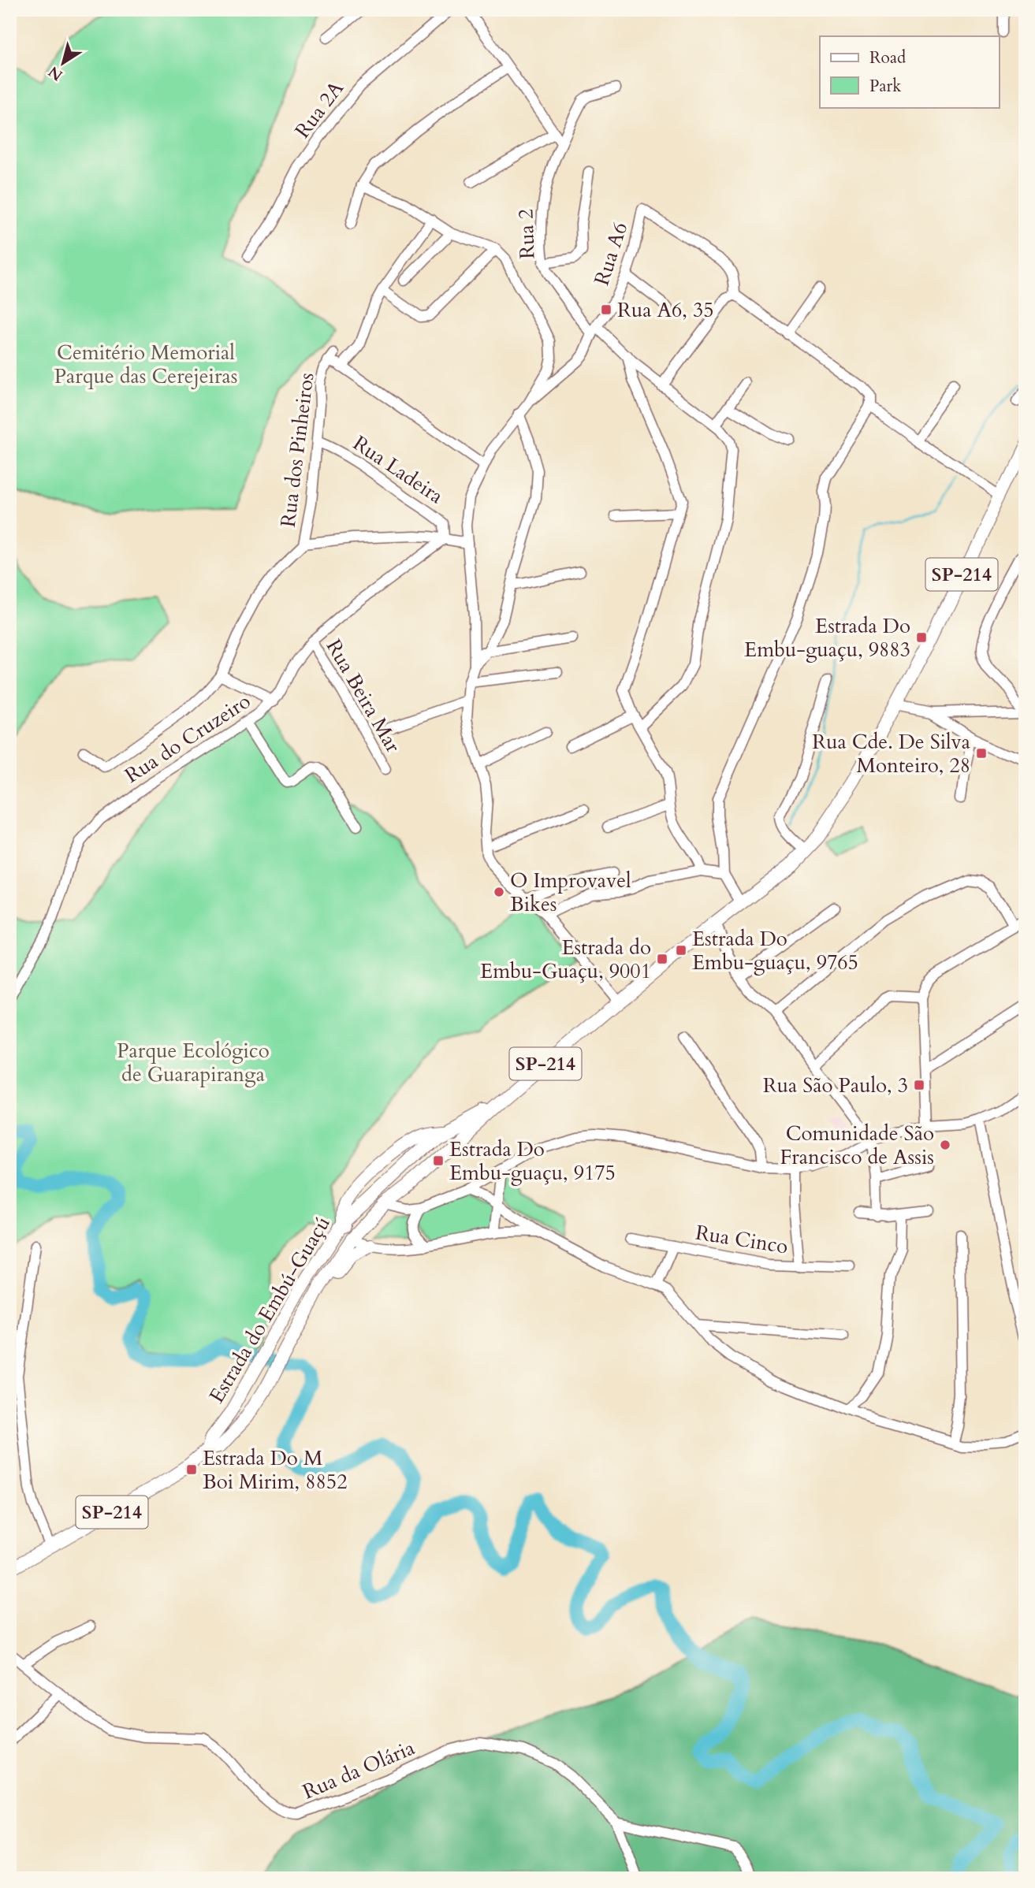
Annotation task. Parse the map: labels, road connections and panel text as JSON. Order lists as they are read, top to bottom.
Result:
{
  "streets": {
    "main road": ["SP-214", "Estrada do Embú-Guaçú"],
    "street": [
      "Rua 2A",
      "Rua 2",
      "Rua A6",
      "Rua dos Pinheiros",
      "Rua Ladeira",
      "Rua Beira Mar",
      "Rua do Cruzeiro",
      "Rua Cinco",
      "Rua da Olária"
    ]
  },
  "crossings": [
    ["Rua 2", "Rua A6"],
    ["Rua dos Pinheiros", "Rua Ladeira"],
    ["Rua Ladeira", "Rua do Cruzeiro"],
    ["Rua Beira Mar", "Rua do Cruzeiro"]
  ],
  "parks": ["Cemitério Memorial Parque das Cerejeiras", "Parque Ecológico de Guarapiranga"],
  "places": {
    "transit": [
      "Rua A6, 35",
      "Estrada Do Embu-guaçu, 9883",
      "Rua Cde. De Silva Monteiro, 28",
      "Estrada Do Embu-guaçu, 9765",
      "Estrada do Embu-Guaçu, 9001",
      "Rua São Paulo, 3",
      "Estrada Do Embu-guaçu, 9175",
      "Estrada Do M Boi Mirim, 8852"
    ],
    "other": ["O Improvavel Bikes", "Comunidade São Francisco de Assis"]
  },
  "legend": ["Road", "Park"],
  "north": "bottom left"
}
